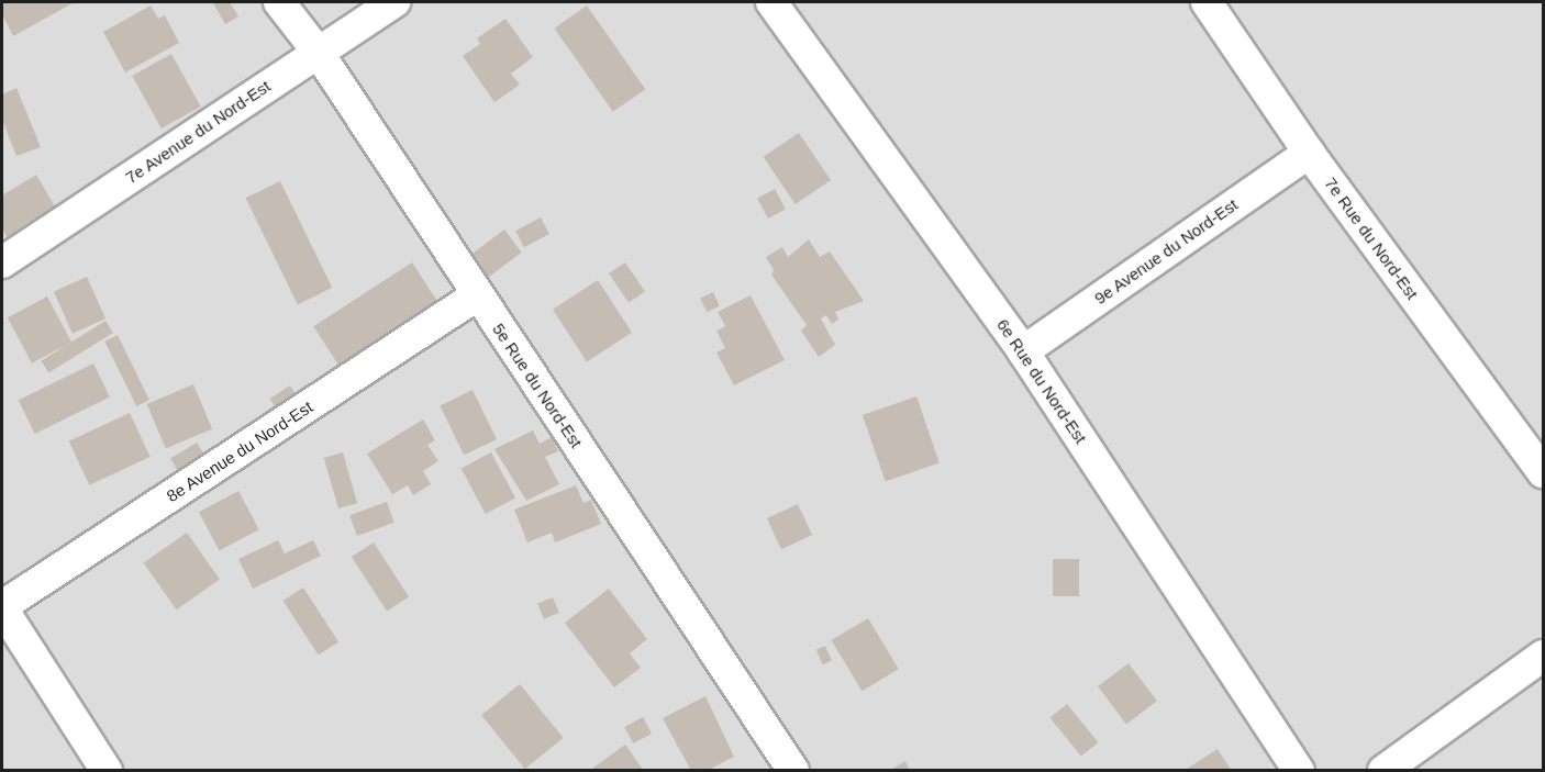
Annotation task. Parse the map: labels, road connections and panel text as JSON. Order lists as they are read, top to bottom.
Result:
{
  "streets": {
    "street": [
      "7e Avenue du Nord-Est",
      "7e Rue du Nord-Est",
      "9e Avenue du Nord-Est",
      "6e Rue du Nord-Est",
      "5e Rue du Nord-Est",
      "8e Avenue du Nord-Est"
    ]
  },
  "crossings": [
    ["7e Avenue du Nord-Est", "5e Rue du Nord-Est"],
    ["7e Rue du Nord-Est", "9e Avenue du Nord-Est"],
    ["9e Avenue du Nord-Est", "6e Rue du Nord-Est"],
    ["5e Rue du Nord-Est", "8e Avenue du Nord-Est"]
  ]
}
